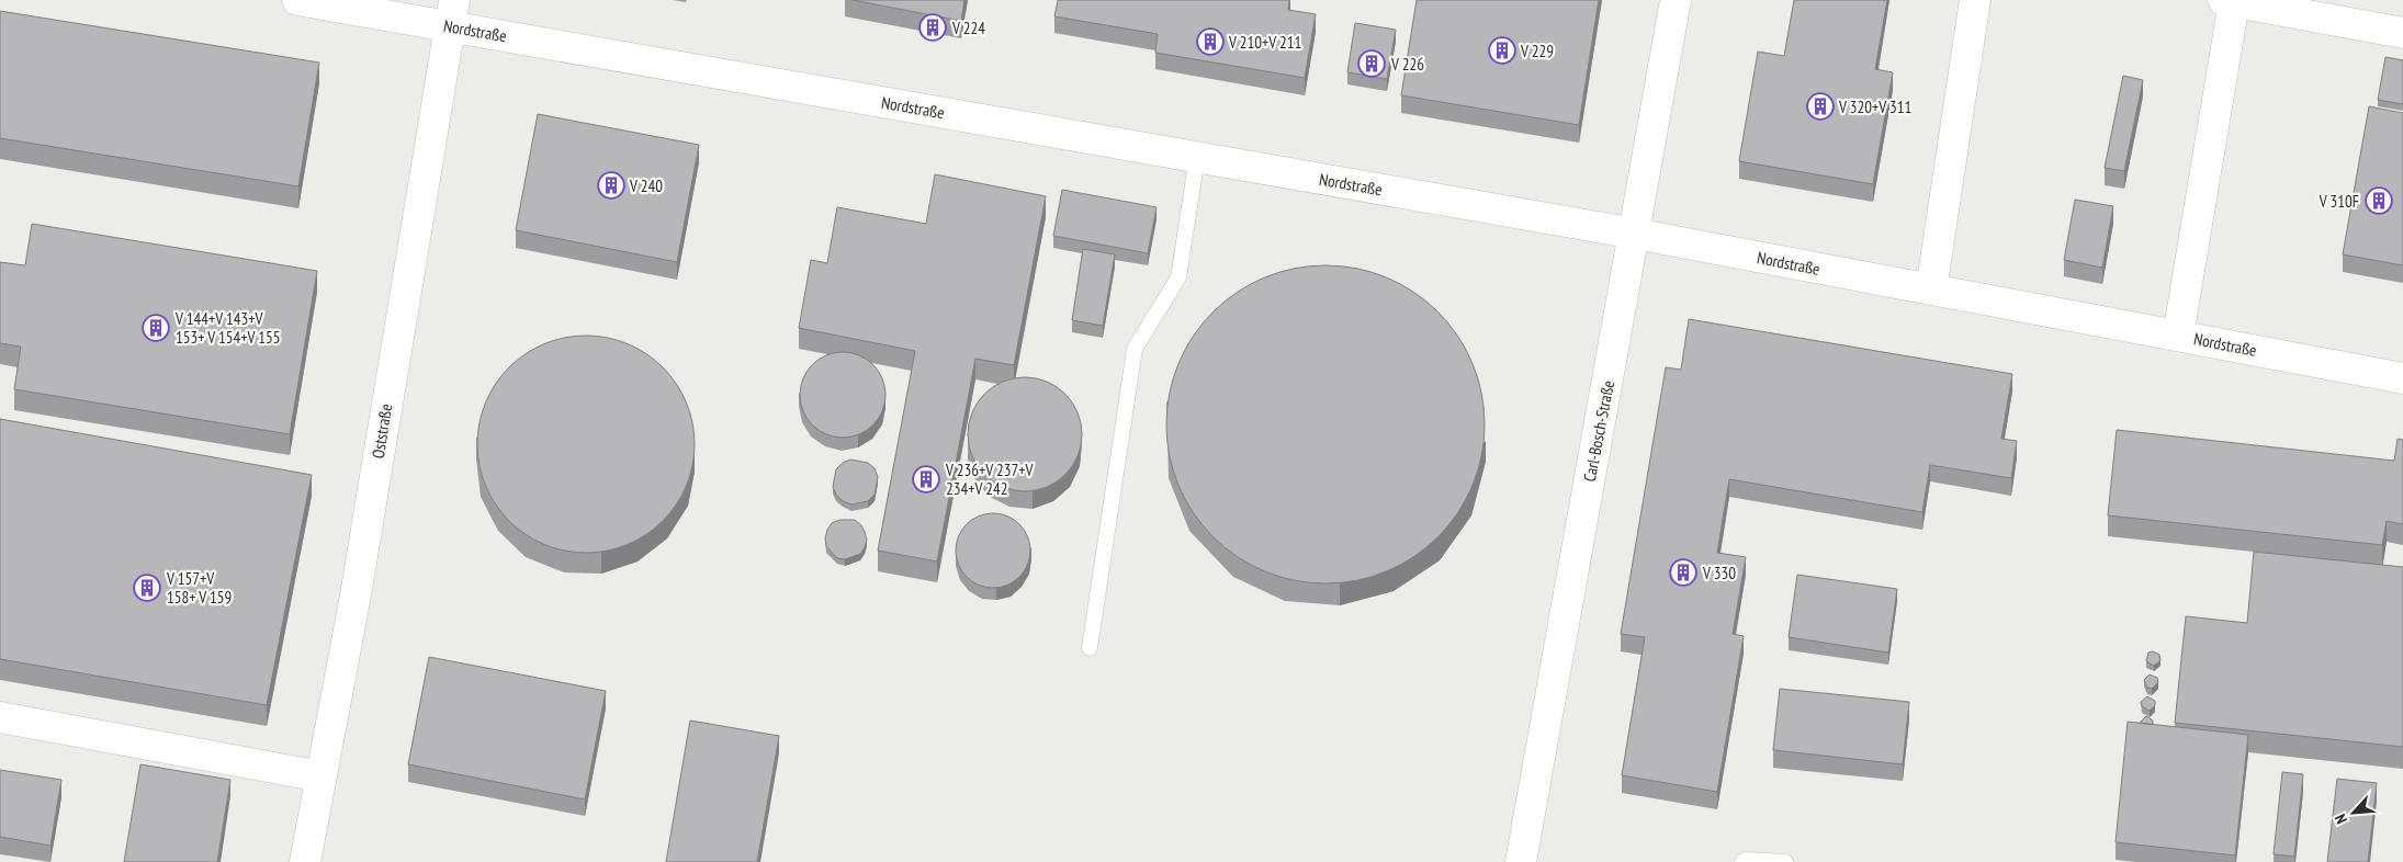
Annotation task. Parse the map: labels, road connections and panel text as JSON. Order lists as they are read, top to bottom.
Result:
{
  "streets": {
    "street": ["Nordstraße", "Oststraße", "Carl-Bosch-Straße"]
  },
  "crossings": [
    ["Nordstraße", "Oststraße"],
    ["Nordstraße", "Carl-Bosch-Straße"]
  ],
  "places": {
    "building": [
      "V 224",
      "V 210+V 211",
      "V 229",
      "V 226",
      "V 320+V 311",
      "V 240",
      "V 310F",
      "V 144+V 143+V 153+ V 154+V 155",
      "V 236+V 237+V 234+V 242",
      "V 330",
      "V 157+V 158+ V 159"
    ]
  },
  "north": "bottom left"
}
